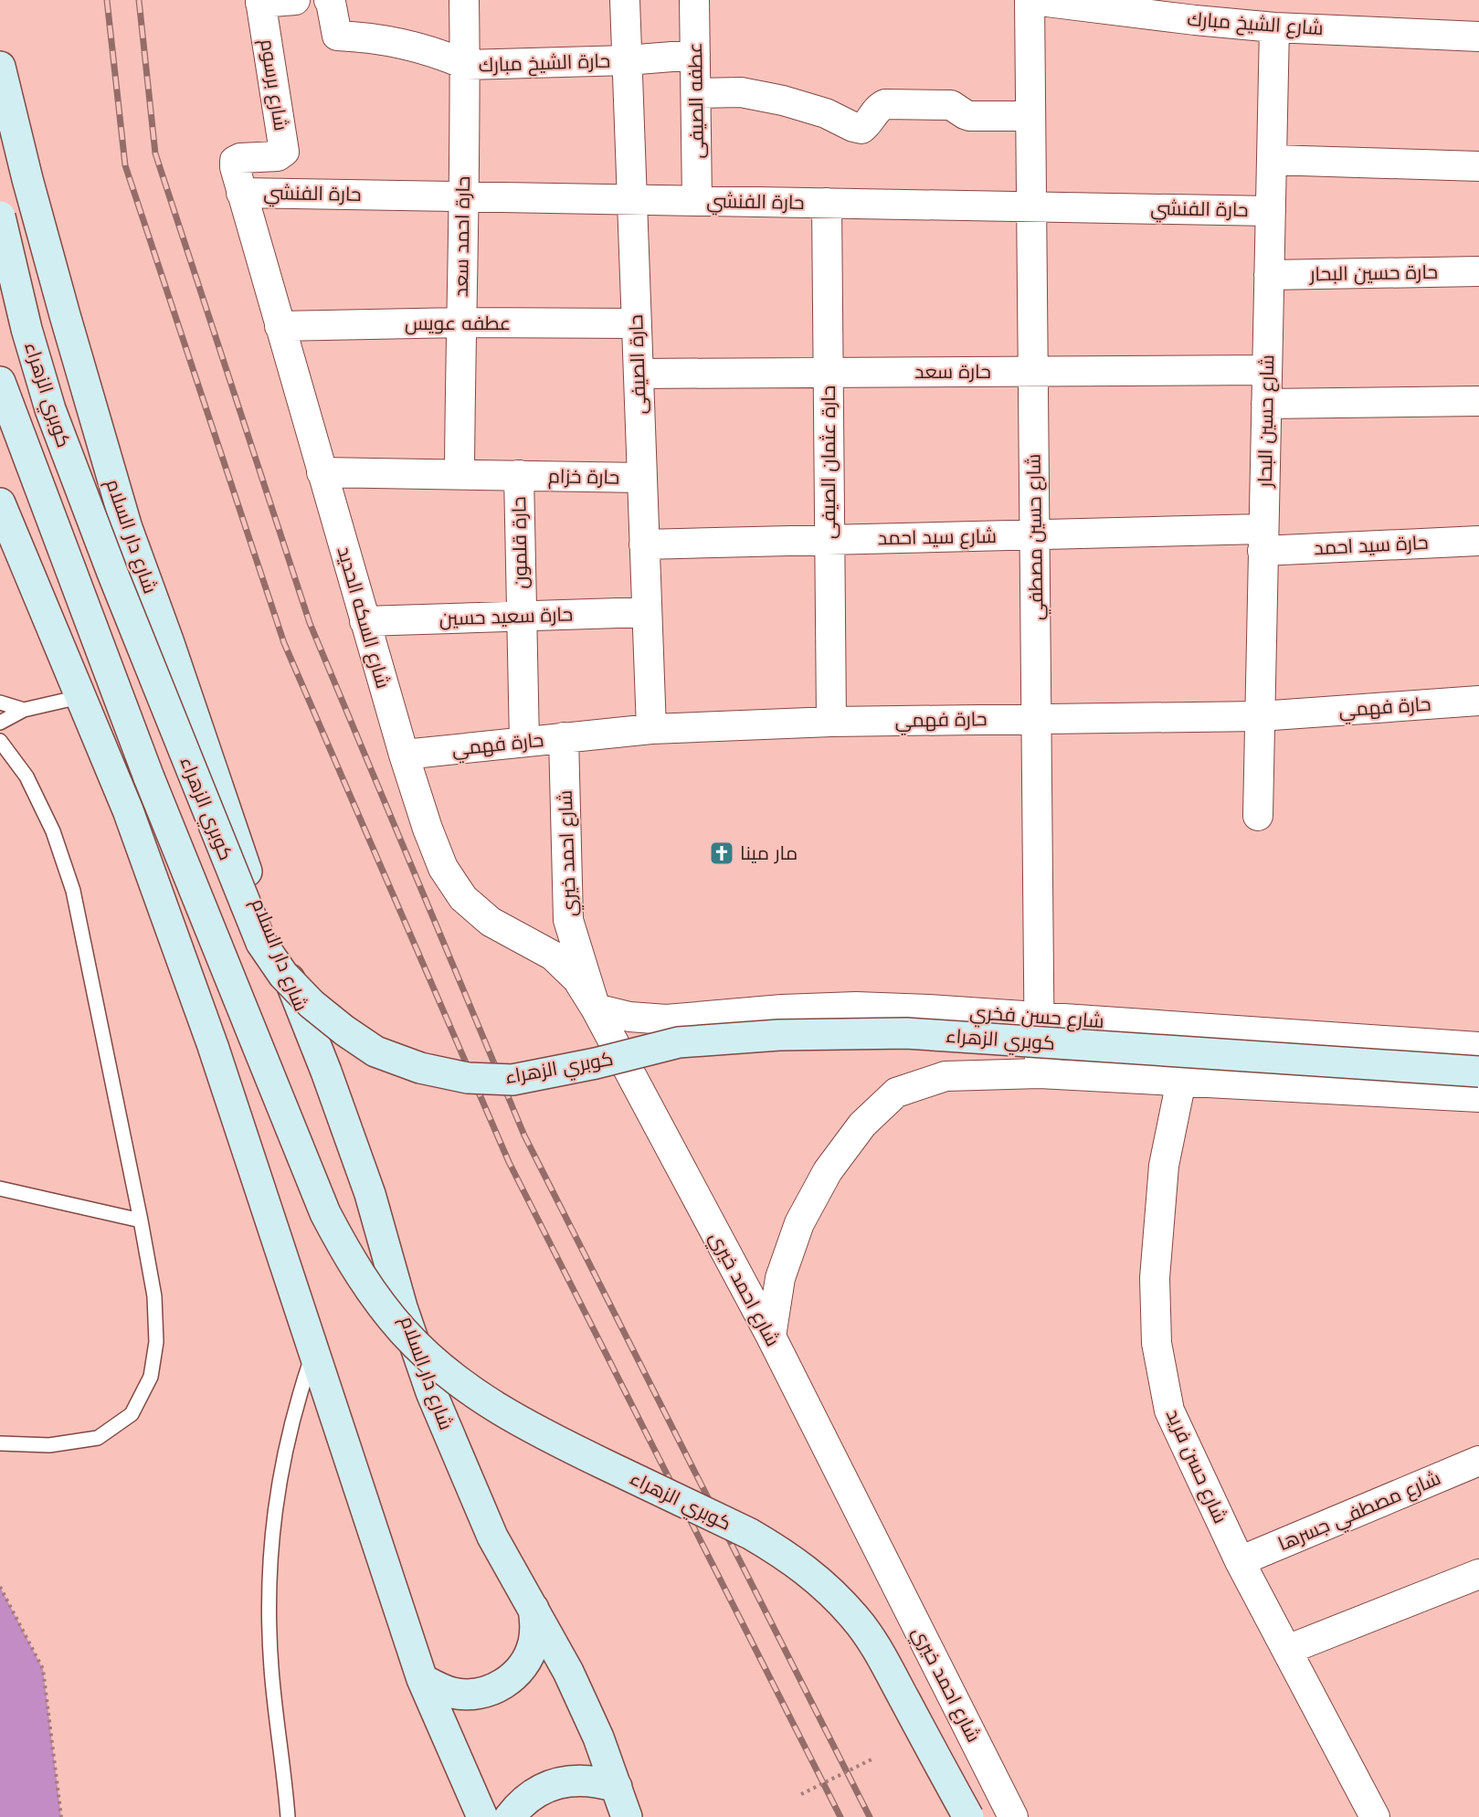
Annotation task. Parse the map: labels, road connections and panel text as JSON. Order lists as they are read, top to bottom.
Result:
{
  "streets": {
    "main road": ["كوبري الزهراء", "شارع دار السلام"],
    "street": [
      "شارع الشيخ مبارك",
      "حارة الشيخ مبارك",
      "شارع برسوم",
      "عطفه الصيفى",
      "حارة الفنشي",
      "حارة احمد سعد",
      "حارة حسين البحار",
      "عطفه عويس",
      "حارة الصيفى",
      "حارة سعد",
      "شارع حسين البحار",
      "حارة عثمان الصيفى",
      "حارة خزام",
      "شارع سيد احمد",
      "شارع حسين مصطفي",
      "حارة قلمون",
      "حارة سيد احمد",
      "حارة سعيد حسين",
      "شارع السكه الحديد",
      "حارة فهمي",
      "شارع احمد خيري",
      "شارع حسن فخري",
      "شارع حسن فريد",
      "شارع مصطفي جسرها"
    ]
  },
  "crossings": [
    ["شارع الشيخ مبارك", "شارع حسين البحار"],
    ["شارع الشيخ مبارك", "شارع حسين مصطفي"],
    ["حارة الشيخ مبارك", "عطفه الصيفى"],
    ["حارة الشيخ مبارك", "حارة احمد سعد"],
    ["حارة الشيخ مبارك", "حارة الصيفى"],
    ["شارع برسوم", "شارع السكه الحديد"],
    ["عطفه الصيفى", "حارة الفنشي"],
    ["حارة الفنشي", "حارة احمد سعد"],
    ["حارة الفنشي", "حارة الصيفى"],
    ["حارة الفنشي", "شارع حسين البحار"],
    ["حارة الفنشي", "حارة عثمان الصيفى"],
    ["حارة الفنشي", "شارع حسين مصطفي"],
    ["حارة الفنشي", "شارع السكه الحديد"],
    ["حارة احمد سعد", "عطفه عويس"],
    ["حارة احمد سعد", "حارة خزام"],
    ["حارة حسين البحار", "شارع حسين البحار"],
    ["عطفه عويس", "حارة الصيفى"],
    ["عطفه عويس", "شارع السكه الحديد"],
    ["حارة الصيفى", "حارة سعد"],
    ["حارة الصيفى", "حارة خزام"],
    ["حارة الصيفى", "شارع سيد احمد"],
    ["حارة الصيفى", "حارة سعيد حسين"],
    ["حارة الصيفى", "حارة فهمي"],
    ["حارة سعد", "شارع حسين البحار"],
    ["حارة سعد", "حارة عثمان الصيفى"],
    ["حارة سعد", "شارع حسين مصطفي"],
    ["شارع حسين البحار", "شارع سيد احمد"],
    ["شارع حسين البحار", "حارة سيد احمد"],
    ["شارع حسين البحار", "حارة فهمي"],
    ["حارة عثمان الصيفى", "شارع سيد احمد"],
    ["حارة عثمان الصيفى", "حارة فهمي"],
    ["حارة خزام", "حارة قلمون"],
    ["حارة خزام", "شارع السكه الحديد"],
    ["شارع سيد احمد", "شارع حسين مصطفي"],
    ["شارع سيد احمد", "حارة سيد احمد"],
    ["شارع حسين مصطفي", "حارة فهمي"],
    ["شارع حسين مصطفي", "شارع حسن فخري"],
    ["حارة قلمون", "حارة سعيد حسين"],
    ["حارة قلمون", "حارة فهمي"],
    ["حارة سعيد حسين", "شارع السكه الحديد"],
    ["شارع السكه الحديد", "حارة فهمي"],
    ["شارع السكه الحديد", "شارع احمد خيري"],
    ["شارع السكه الحديد", "شارع حسن فخري"],
    ["حارة فهمي", "شارع احمد خيري"],
    ["شارع احمد خيري", "شارع حسن فخري"],
    ["شارع حسن فريد", "شارع مصطفي جسرها"]
  ],
  "places": {
    "church": ["مار مينا"]
  }
}
